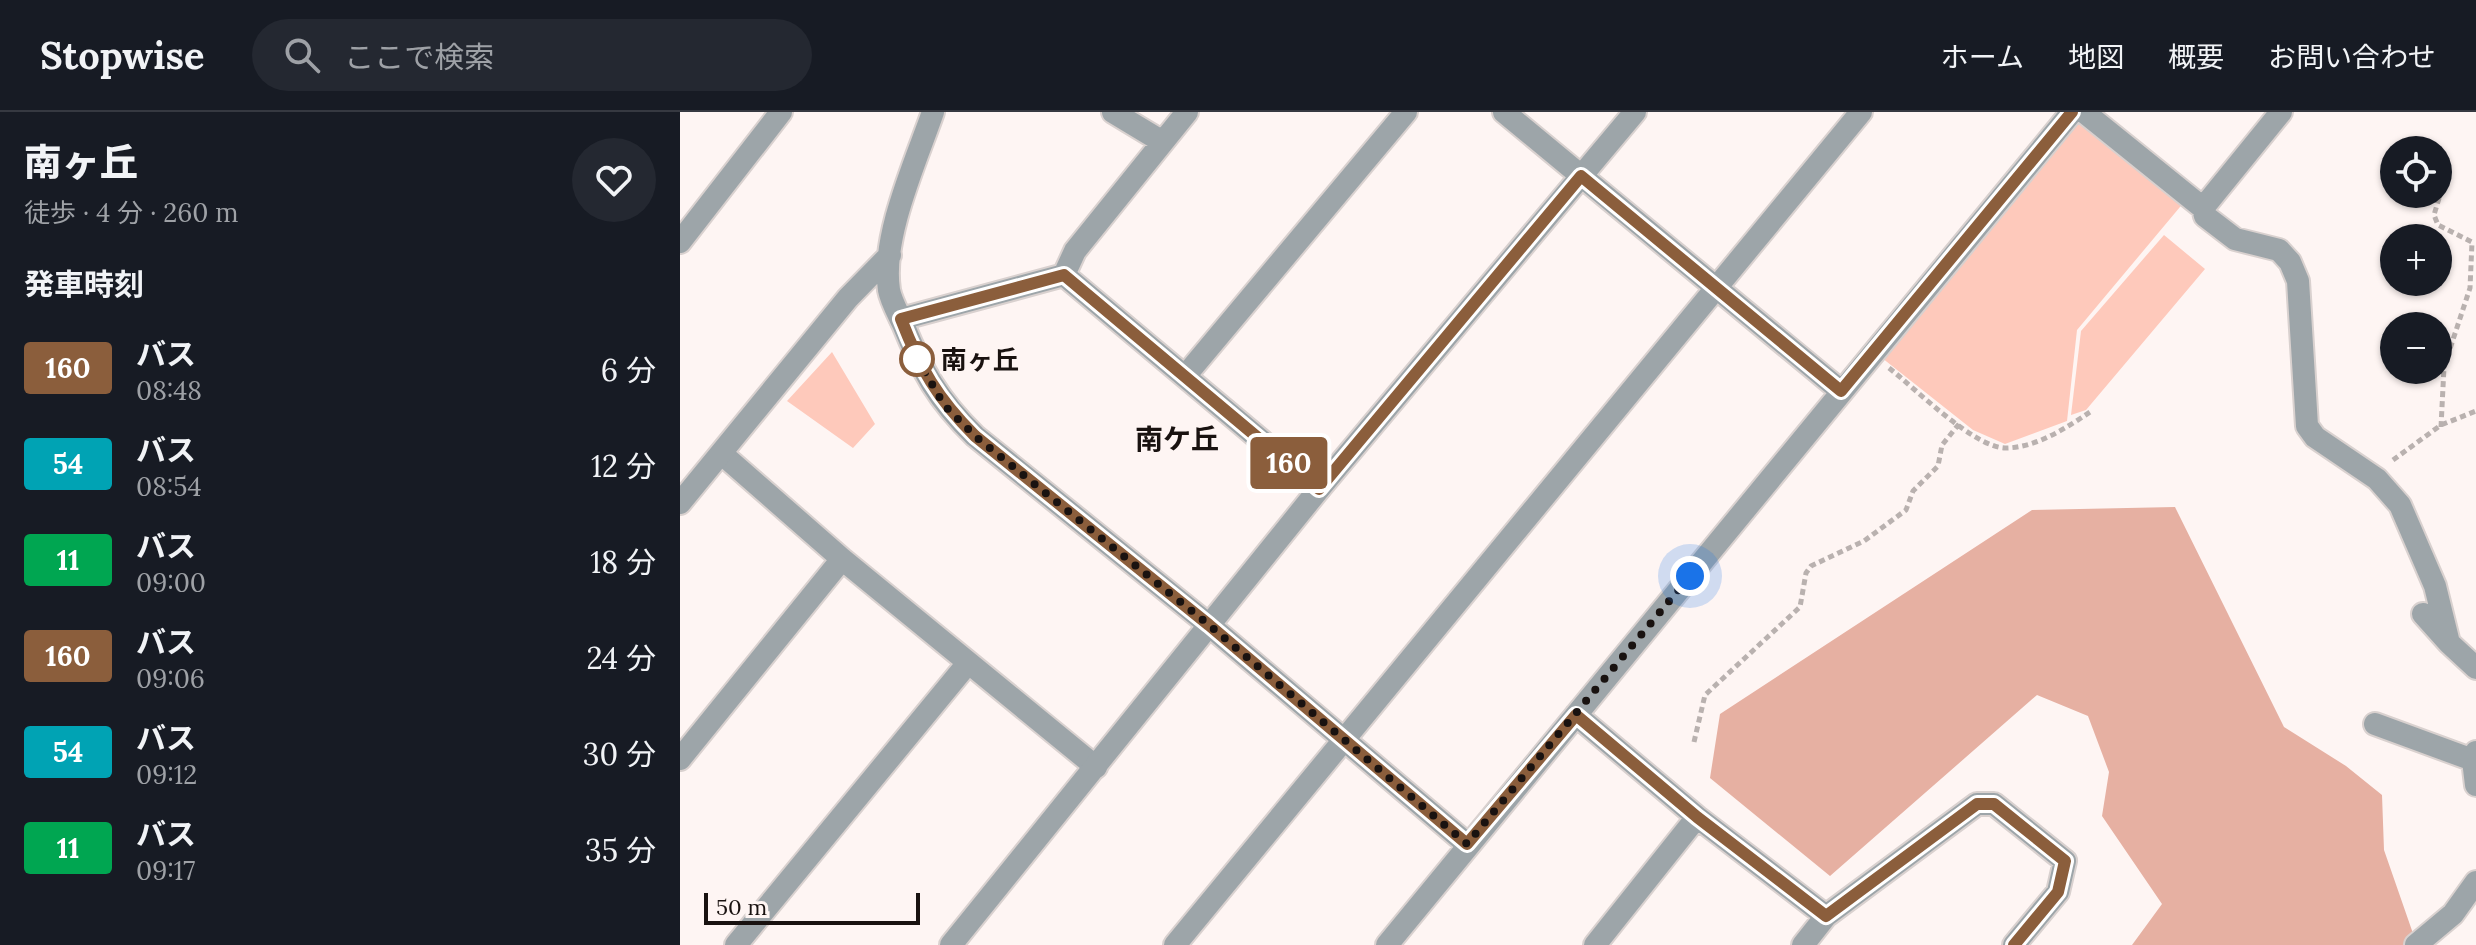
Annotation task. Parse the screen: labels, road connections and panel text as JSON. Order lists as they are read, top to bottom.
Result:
{
  "districts": ["南ケ丘"],
  "places": ["南ヶ丘"],
  "lines": ["bus line 160"],
  "scale_bar": "50 m",
  "page": {
    "header": "Stopwise",
    "search": "ここで検索",
    "nav": [
      "ホーム",
      "地図",
      "概要",
      "お問い合わせ"
    ],
    "heading": [
      ["南ヶ丘", "徒歩 · 4 分 · 260 m"],
      "発車時刻"
    ],
    "on_map": "160",
    "map_buttons": ["+", "−"],
    "list": [
      {
        "mark": "160",
        "name": "バス",
        "note": "08:48",
        "value": "6 分"
      },
      {
        "mark": "54",
        "name": "バス",
        "note": "08:54",
        "value": "12 分"
      },
      {
        "mark": "11",
        "name": "バス",
        "note": "09:00",
        "value": "18 分"
      },
      {
        "mark": "160",
        "name": "バス",
        "note": "09:06",
        "value": "24 分"
      },
      {
        "mark": "54",
        "name": "バス",
        "note": "09:12",
        "value": "30 分"
      },
      {
        "mark": "11",
        "name": "バス",
        "note": "09:17",
        "value": "35 分"
      }
    ],
    "scale": "50 m"
  }
}
